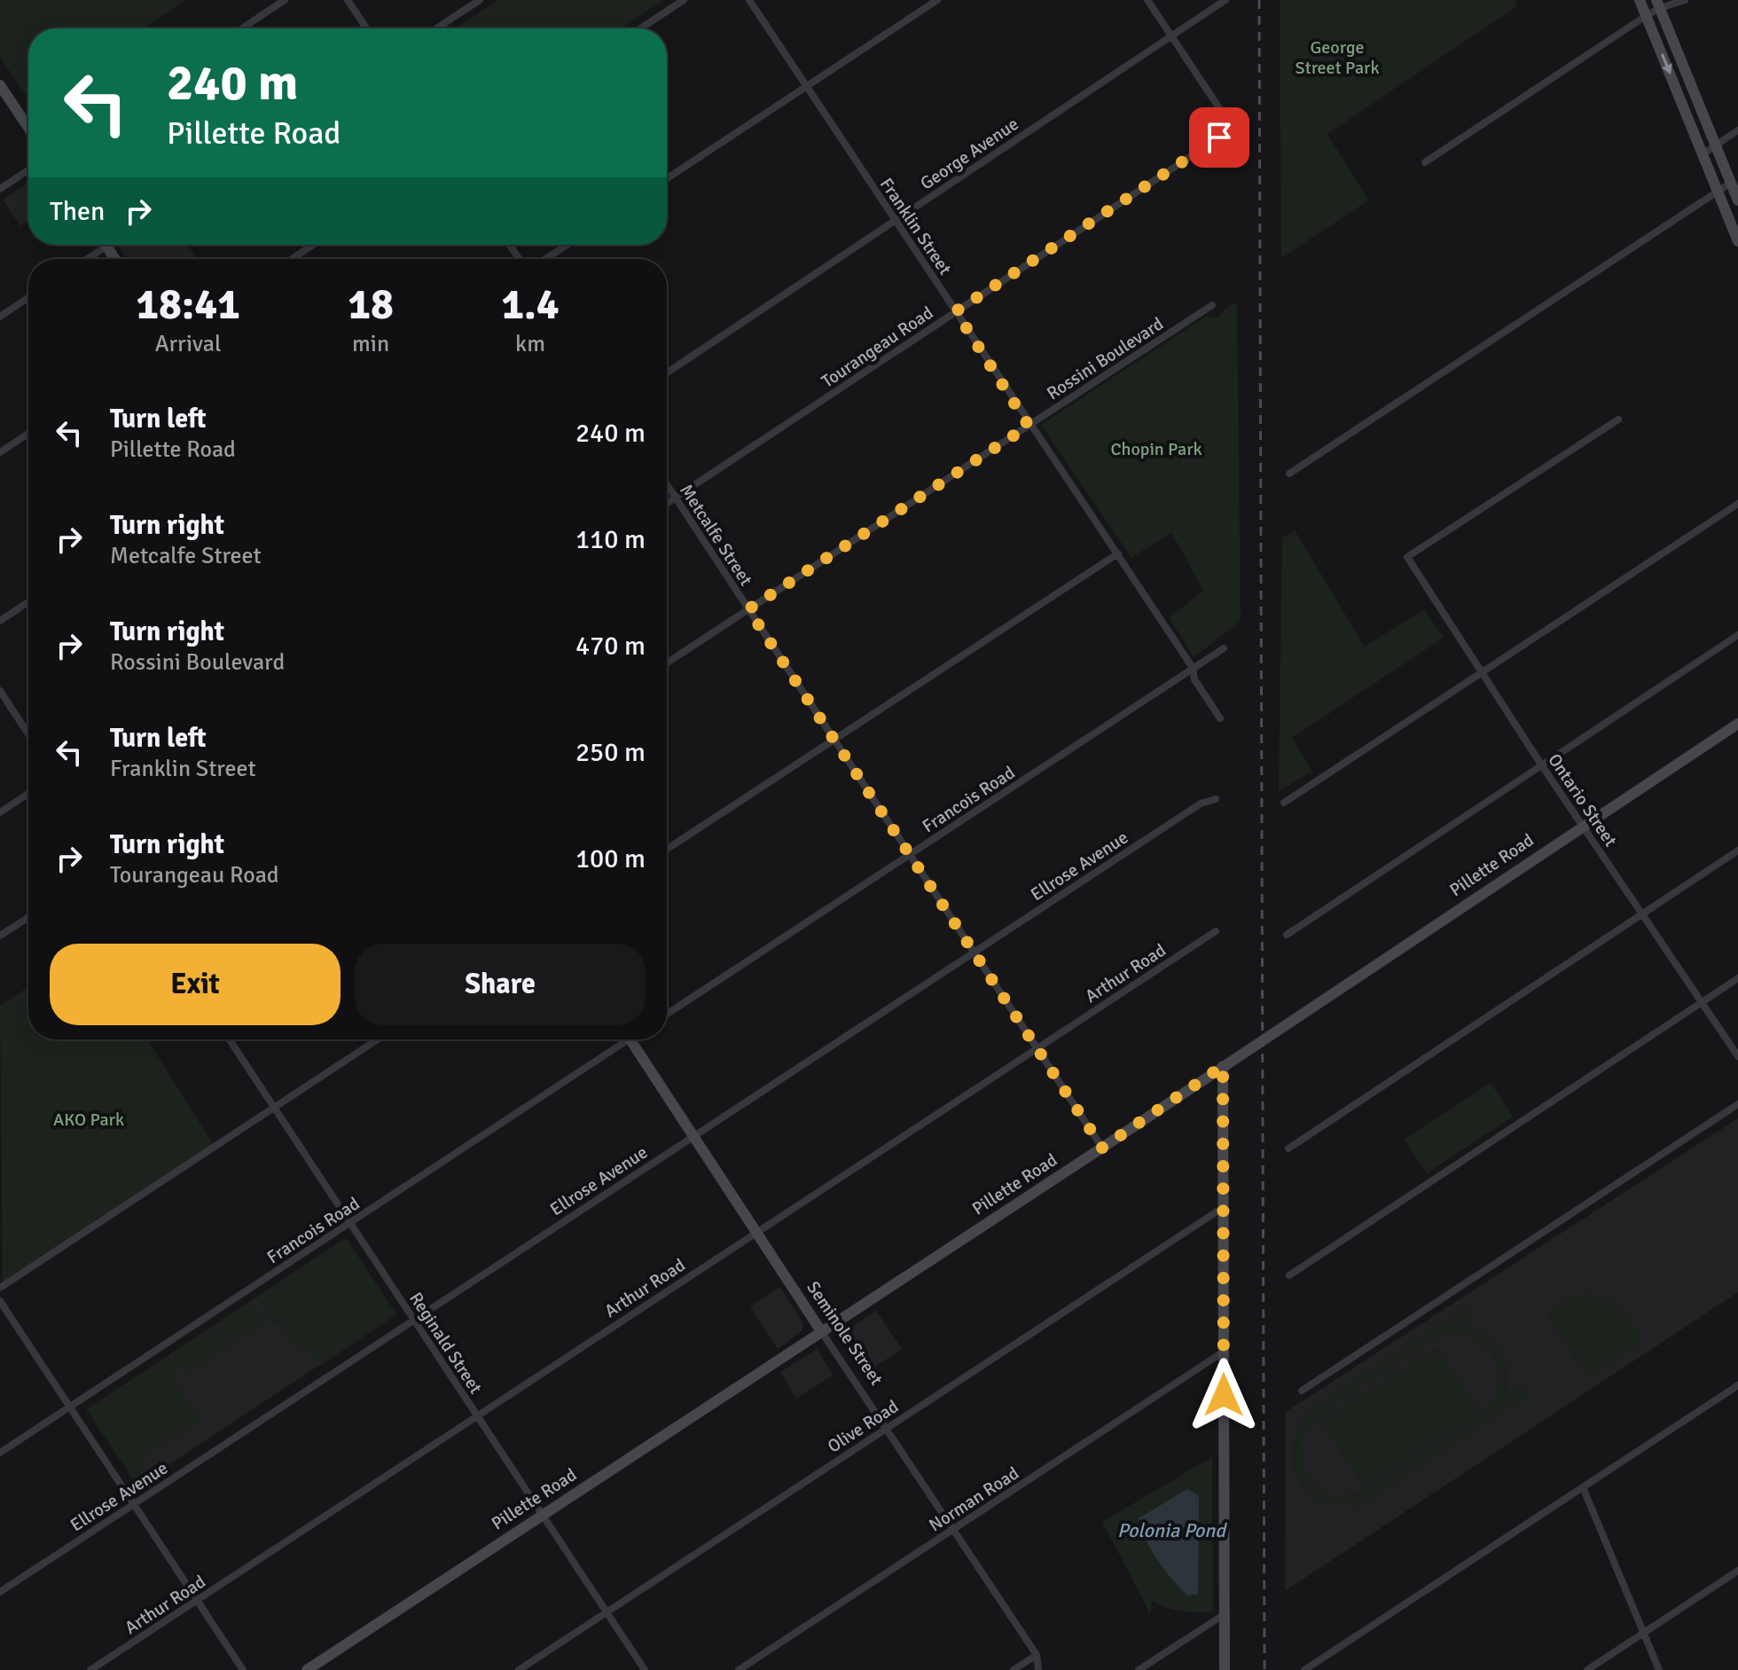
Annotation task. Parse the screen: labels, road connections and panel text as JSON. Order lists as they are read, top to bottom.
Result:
{
  "streets": {
    "street": [
      "George Avenue",
      "Franklin Street",
      "Tourangeau Road",
      "Rossini Boulevard",
      "Metcalfe Street",
      "Francois Road",
      "Ontario Street",
      "Pillette Road",
      "Ellrose Avenue",
      "Arthur Road",
      "Seminole Street",
      "Reginald Street",
      "Olive Road",
      "Norman Road"
    ]
  },
  "crossings": [
    ["George Avenue", "Franklin Street"],
    ["George Avenue", "Tourangeau Road"],
    ["Franklin Street", "Tourangeau Road"],
    ["Franklin Street", "Rossini Boulevard"],
    ["Franklin Street", "Francois Road"],
    ["Tourangeau Road", "Metcalfe Street"],
    ["Rossini Boulevard", "Metcalfe Street"],
    ["Metcalfe Street", "Francois Road"],
    ["Metcalfe Street", "Pillette Road"],
    ["Metcalfe Street", "Ellrose Avenue"],
    ["Metcalfe Street", "Arthur Road"],
    ["Francois Road", "Reginald Street"],
    ["Ontario Street", "Pillette Road"],
    ["Pillette Road", "Seminole Street"],
    ["Pillette Road", "Reginald Street"],
    ["Ellrose Avenue", "Seminole Street"],
    ["Ellrose Avenue", "Reginald Street"],
    ["Arthur Road", "Seminole Street"],
    ["Arthur Road", "Reginald Street"],
    ["Seminole Street", "Olive Road"],
    ["Seminole Street", "Norman Road"],
    ["Reginald Street", "Olive Road"]
  ],
  "water": ["Polonia Pond"],
  "parks": ["George Street Park", "Chopin Park", "AKO Park"],
  "page": {
    "turn": ["240 m", "Pillette Road"],
    "then": "Then",
    "eta": [
      "18:41",
      "Arrival",
      "18",
      "min",
      "1.4",
      "km"
    ],
    "list": [
      {
        "name": "Turn left",
        "note": "Pillette Road",
        "value": "240 m"
      },
      {
        "name": "Turn right",
        "note": "Metcalfe Street",
        "value": "110 m"
      },
      {
        "name": "Turn right",
        "note": "Rossini Boulevard",
        "value": "470 m"
      },
      {
        "name": "Turn left",
        "note": "Franklin Street",
        "value": "250 m"
      },
      {
        "name": "Turn right",
        "note": "Tourangeau Road",
        "value": "100 m"
      }
    ],
    "buttons": ["Exit", "Share"]
  }
}
